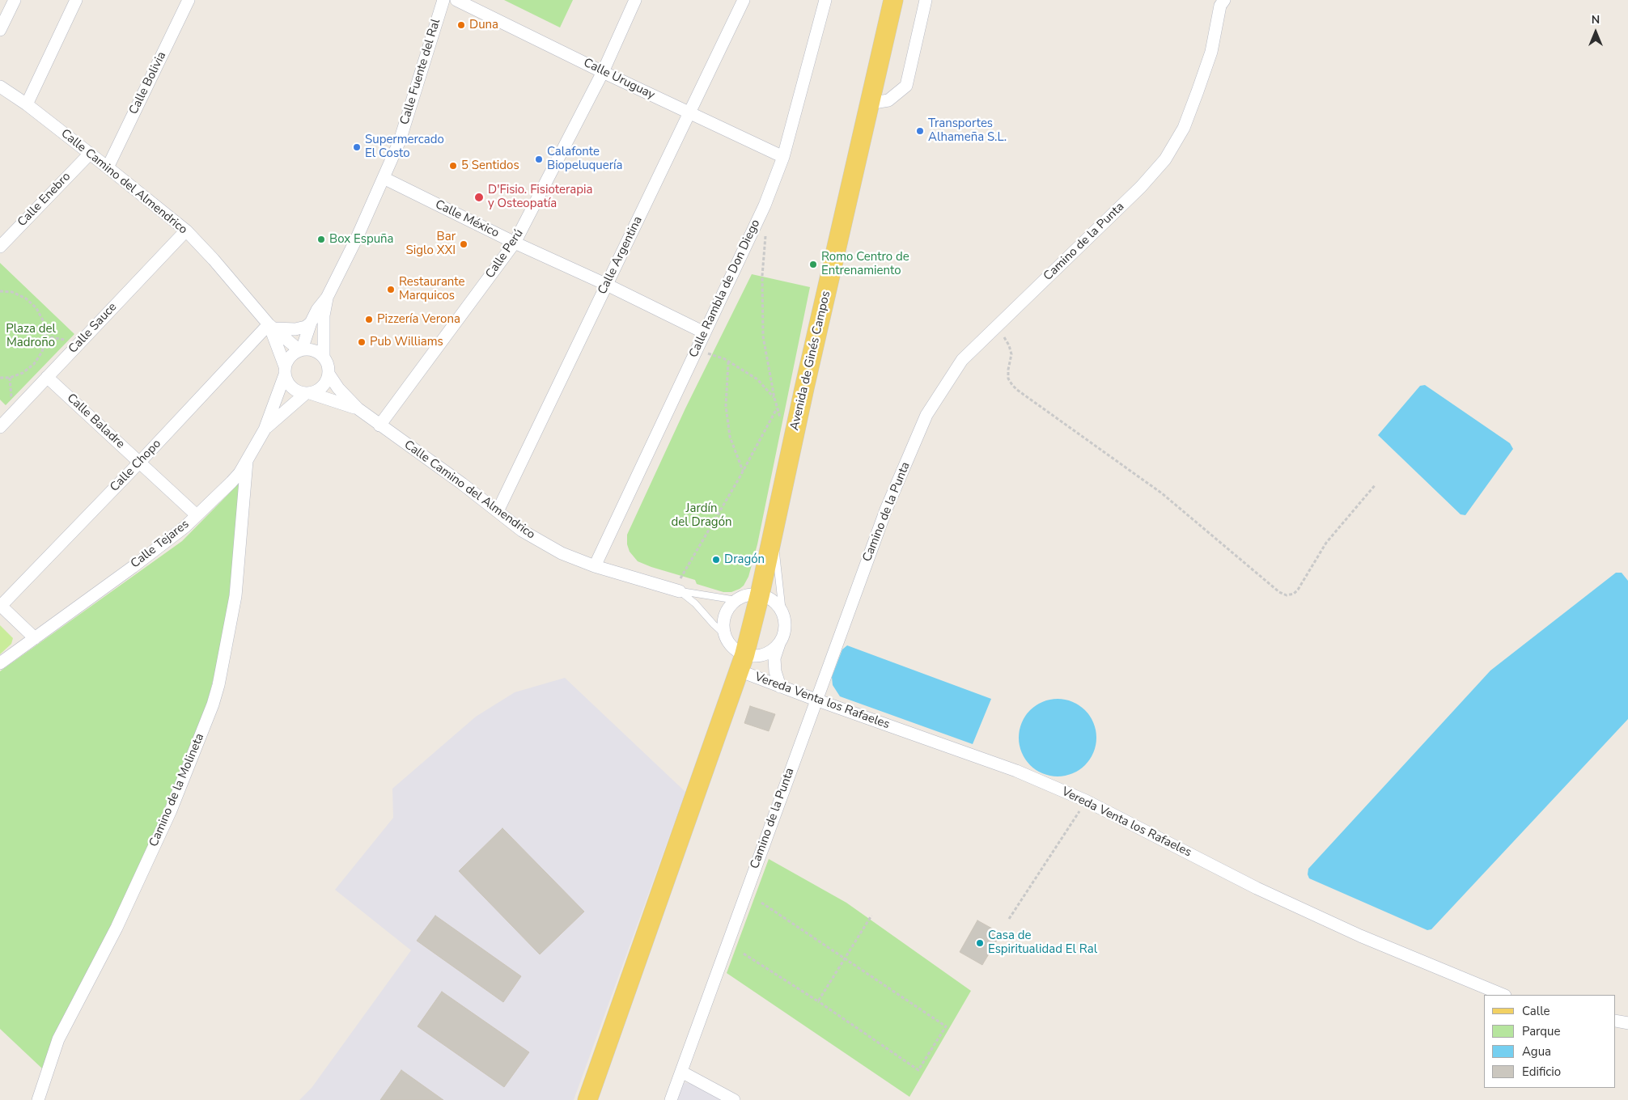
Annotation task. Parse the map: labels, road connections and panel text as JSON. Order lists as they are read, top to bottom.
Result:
{
  "streets": {
    "main road": ["Avenida de Ginés Campos"],
    "street": [
      "Calle Fuente del Ral",
      "Calle Uruguay",
      "Calle Bolivia",
      "Calle Camino del Almendrico",
      "Calle Enebro",
      "Calle México",
      "Camino de la Punta",
      "Calle Perú",
      "Calle Argentina",
      "Calle Rambla de Don Diego",
      "Calle Sauce",
      "Calle Baladre",
      "Calle Chopo",
      "Calle Tejares",
      "Vereda Venta los Rafaeles",
      "Camino de la Molineta"
    ]
  },
  "crossings": [
    ["Calle Fuente del Ral", "Calle Camino del Almendrico"],
    ["Calle Fuente del Ral", "Calle México"],
    ["Calle Fuente del Ral", "Calle Tejares"],
    ["Calle Uruguay", "Calle Perú"],
    ["Calle Uruguay", "Calle Argentina"],
    ["Calle Uruguay", "Calle Rambla de Don Diego"],
    ["Calle Bolivia", "Calle Camino del Almendrico"],
    ["Calle Camino del Almendrico", "Calle Enebro"],
    ["Calle Camino del Almendrico", "Calle Perú"],
    ["Calle Camino del Almendrico", "Calle Argentina"],
    ["Calle Camino del Almendrico", "Calle Rambla de Don Diego"],
    ["Calle Camino del Almendrico", "Calle Sauce"],
    ["Calle Camino del Almendrico", "Calle Chopo"],
    ["Calle Camino del Almendrico", "Calle Tejares"],
    ["Calle México", "Calle Perú"],
    ["Calle México", "Calle Argentina"],
    ["Calle México", "Calle Rambla de Don Diego"],
    ["Camino de la Punta", "Vereda Venta los Rafaeles"],
    ["Calle Sauce", "Calle Baladre"],
    ["Avenida de Ginés Campos", "Vereda Venta los Rafaeles"],
    ["Calle Baladre", "Calle Chopo"],
    ["Calle Baladre", "Calle Tejares"],
    ["Calle Tejares", "Camino de la Molineta"]
  ],
  "parks": ["Plaza del Madroño", "Jardín del Dragón"],
  "places": [
    "Duna",
    "Transportes Alhameña S.L.",
    "Supermercado El Costo",
    "Calafonte Biopeluquería",
    "5 Sentidos",
    "D'Fisio. Fisioterapia y Osteopatía",
    "Box Espuña",
    "Bar Siglo XXI",
    "Romo Centro de Entrenamiento",
    "Restaurante Marquicos",
    "Pizzería Verona",
    "Pub Williams",
    "Dragón",
    "Casa de Espiritualidad El Ral"
  ],
  "legend": [
    "Calle",
    "Parque",
    "Agua",
    "Edificio"
  ],
  "north": "top"
}
